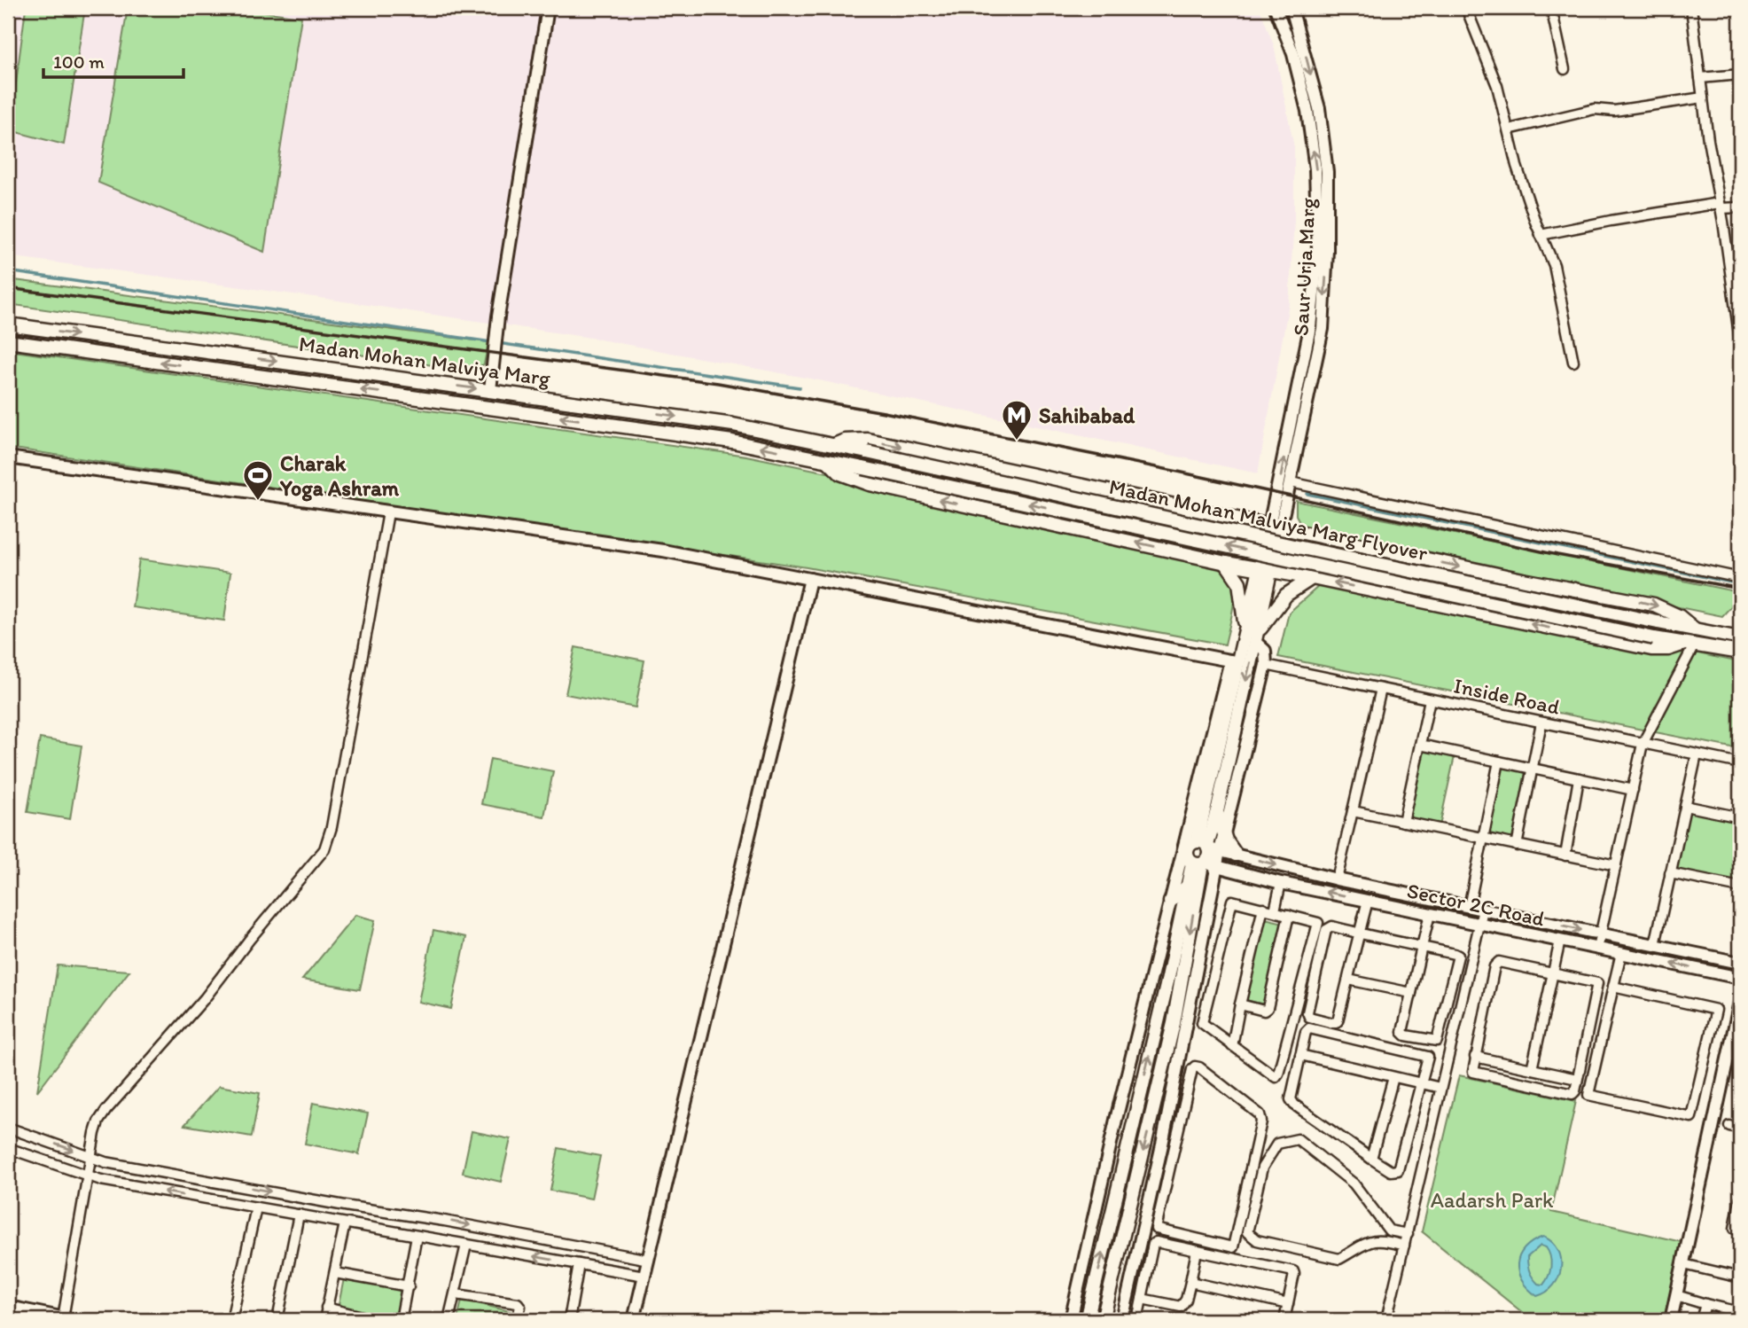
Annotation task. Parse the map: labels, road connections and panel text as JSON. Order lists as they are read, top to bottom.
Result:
{
  "streets": {
    "main road": ["Madan Mohan Malviya Marg", "Madan Mohan Malviya Marg Flyover"],
    "street": ["Saur Urja Marg", "Inside Road", "Sector 2C Road"]
  },
  "crossings": [
    ["Madan Mohan Malviya Marg", "Madan Mohan Malviya Marg Flyover"]
  ],
  "parks": ["Aadarsh Park"],
  "places": {
    "metro station": ["Sahibabad"],
    "sports": ["Charak Yoga Ashram"]
  },
  "scale_bar": "100 m"
}
